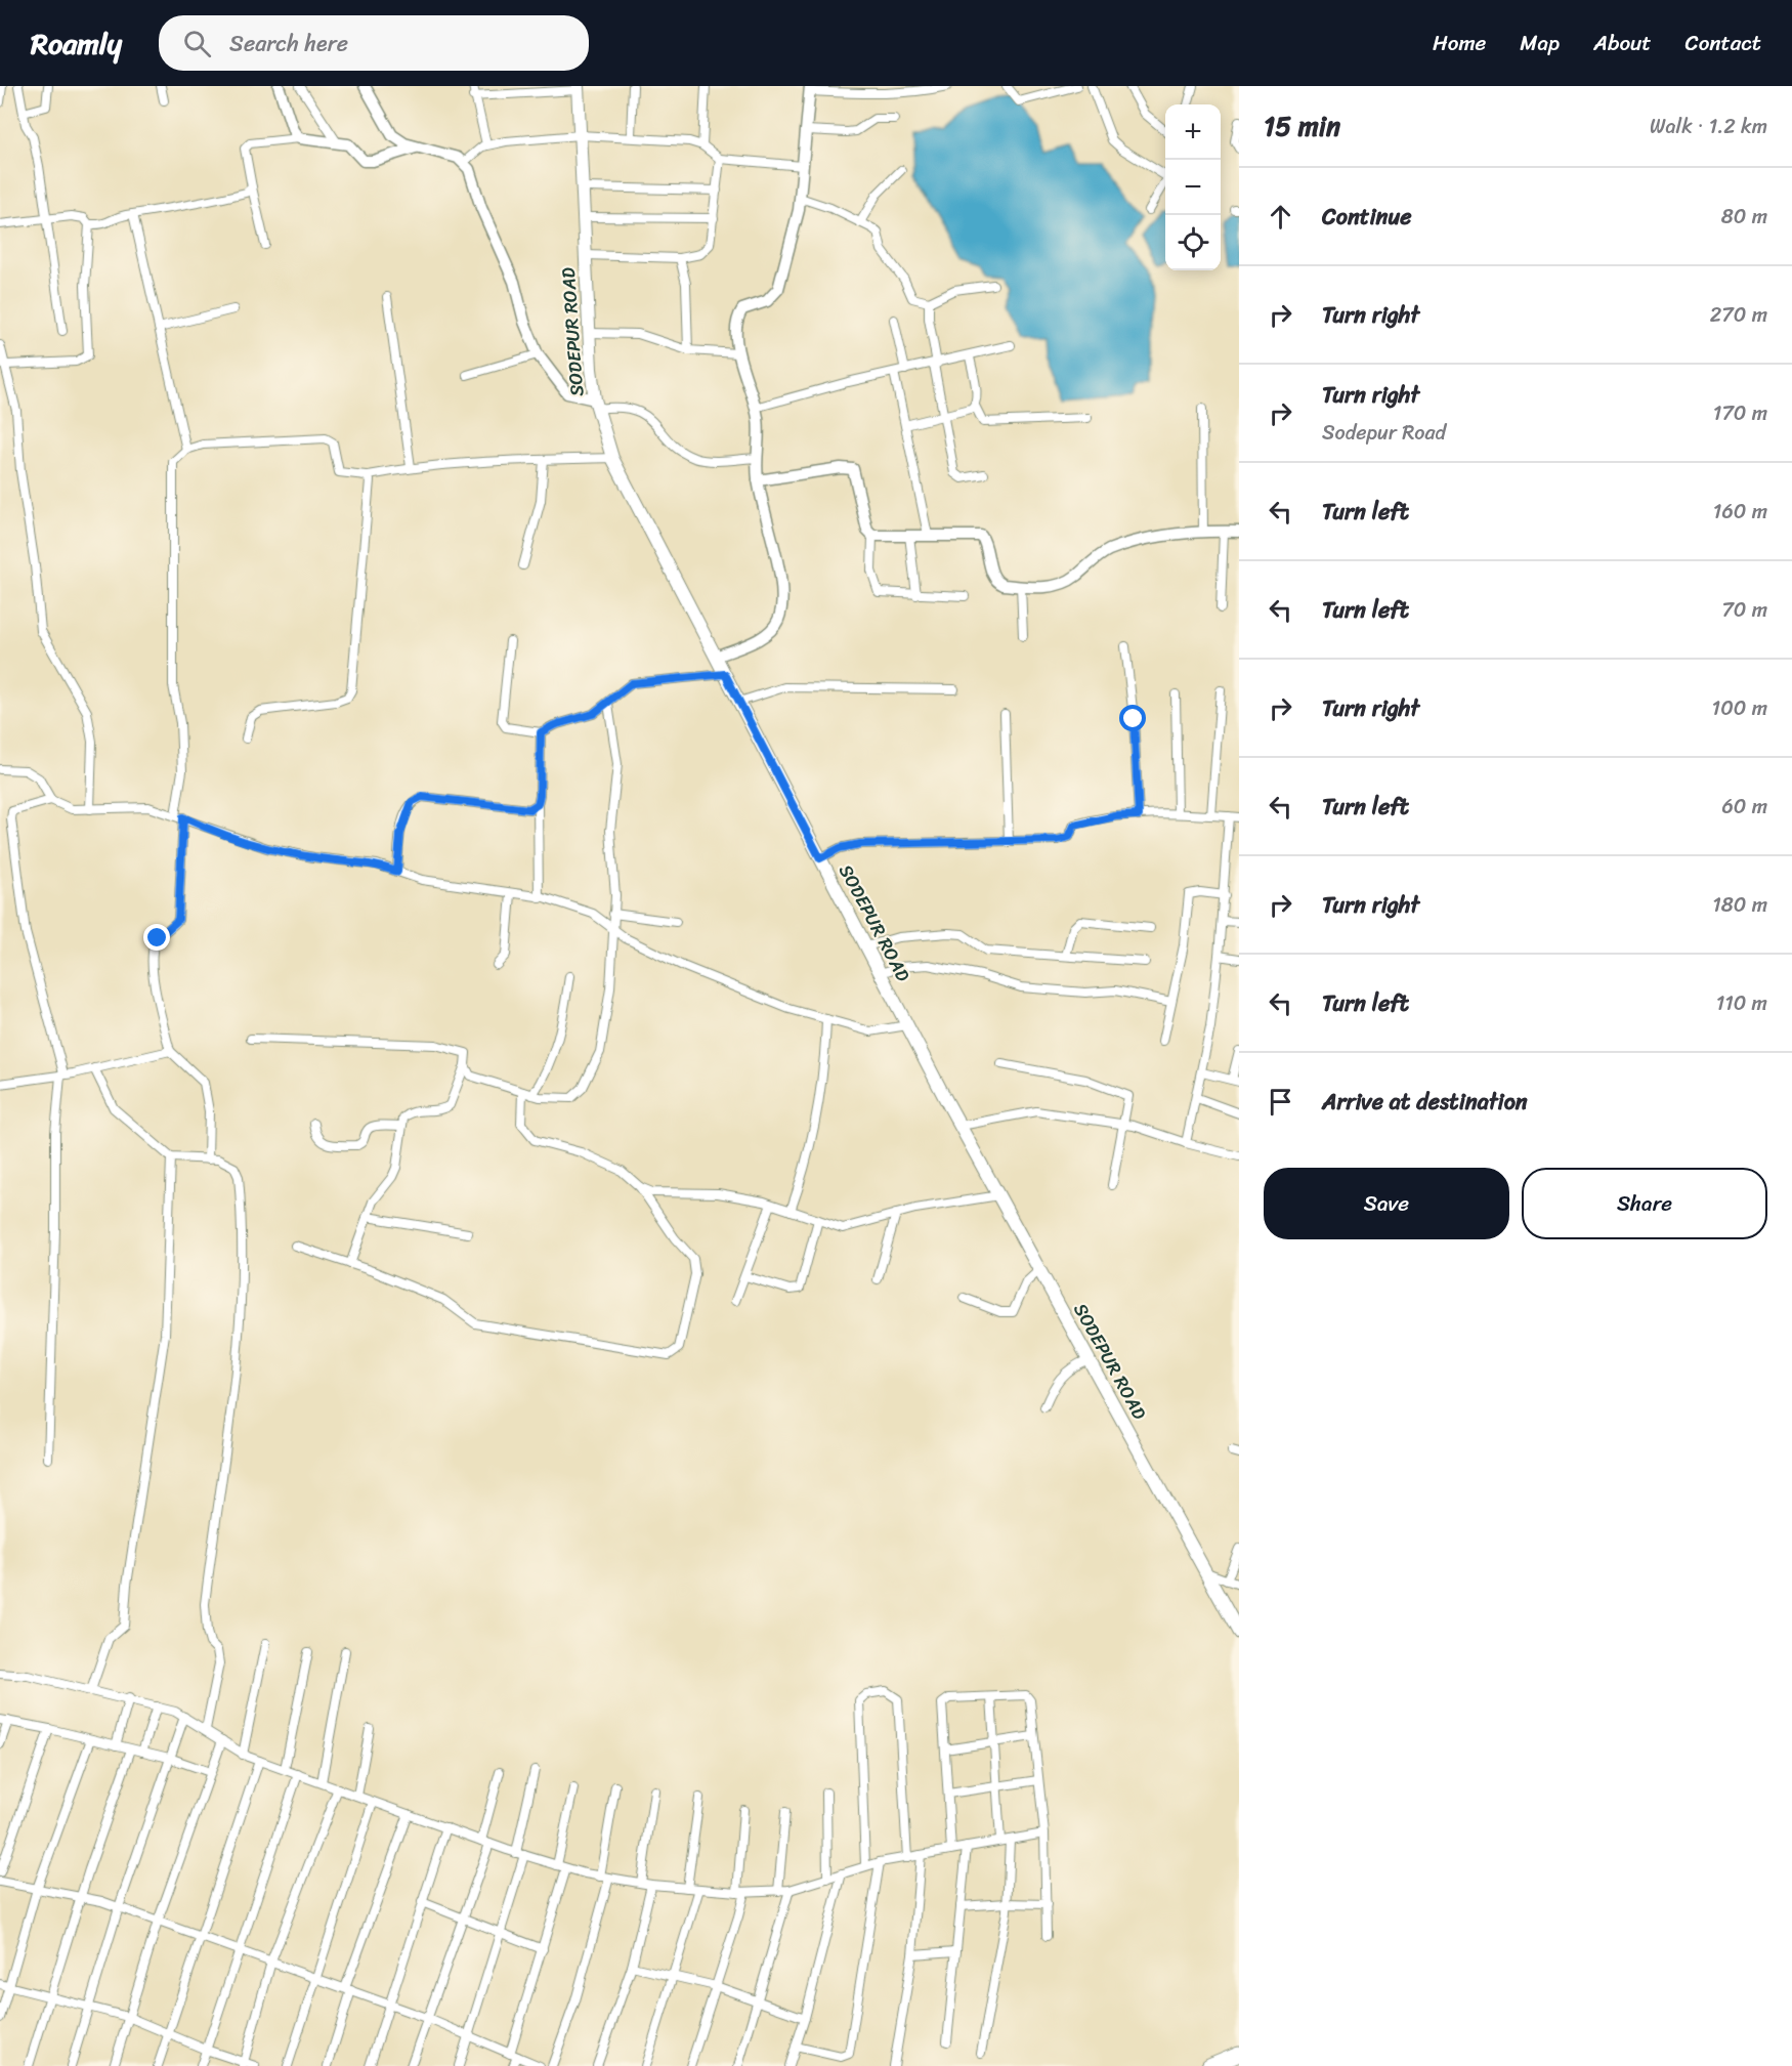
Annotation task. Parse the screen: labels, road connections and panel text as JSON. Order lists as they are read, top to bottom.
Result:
{
  "streets": {
    "main road": ["SODEPUR ROAD"]
  },
  "page": {
    "header": "Roamly",
    "search": "Search here",
    "nav": [
      "Home",
      "Map",
      "About",
      "Contact"
    ],
    "heading": ["15 min", "Walk · 1.2 km"],
    "map_buttons": ["+", "−"],
    "list": [
      ["Continue", "80 m"],
      ["Turn right", "270 m"],
      ["Turn right", "Sodepur Road", "170 m"],
      ["Turn left", "160 m"],
      ["Turn left", "70 m"],
      ["Turn right", "100 m"],
      ["Turn left", "60 m"],
      ["Turn right", "180 m"],
      ["Turn left", "110 m"],
      "Arrive at destination"
    ],
    "buttons": ["Save", "Share"]
  }
}
